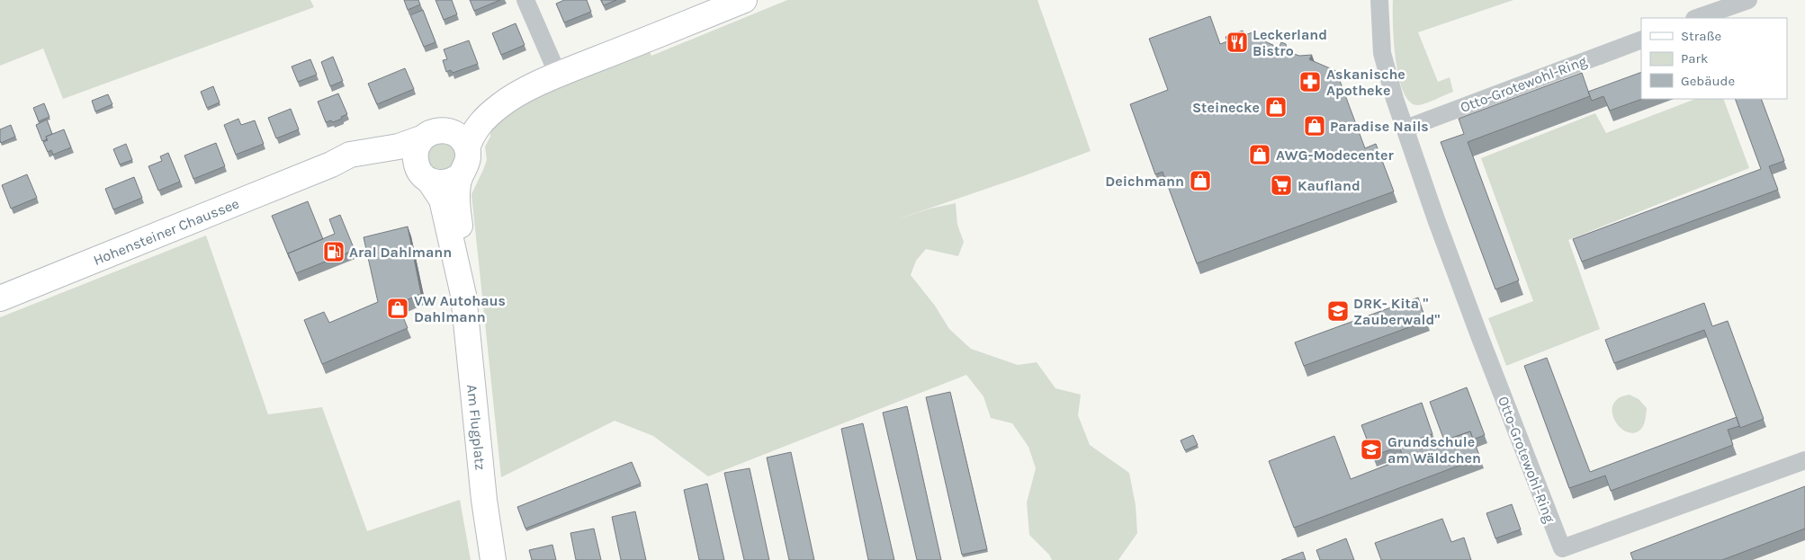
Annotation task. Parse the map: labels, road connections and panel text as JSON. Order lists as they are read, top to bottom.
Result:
{
  "streets": {
    "main road": ["Hohensteiner Chaussee", "Am Flugplatz"],
    "street": ["Otto-Grotewohl-Ring"]
  },
  "crossings": [
    ["Hohensteiner Chaussee", "Am Flugplatz"]
  ],
  "places": {
    "restaurant": ["Leckerland Bistro"],
    "pharmacy": ["Askanische Apotheke"],
    "shop": [
      "Steinecke",
      "Paradise Nails",
      "AWG-Modecenter",
      "Deichmann",
      "VW Autohaus Dahlmann"
    ],
    "supermarket": ["Kaufland"],
    "fuel station": ["Aral Dahlmann"],
    "school or university": ["DRK- Kita \" Zauberwald\"", "Grundschule am Wäldchen"]
  },
  "legend": ["Straße", "Park", "Gebäude"]
}
